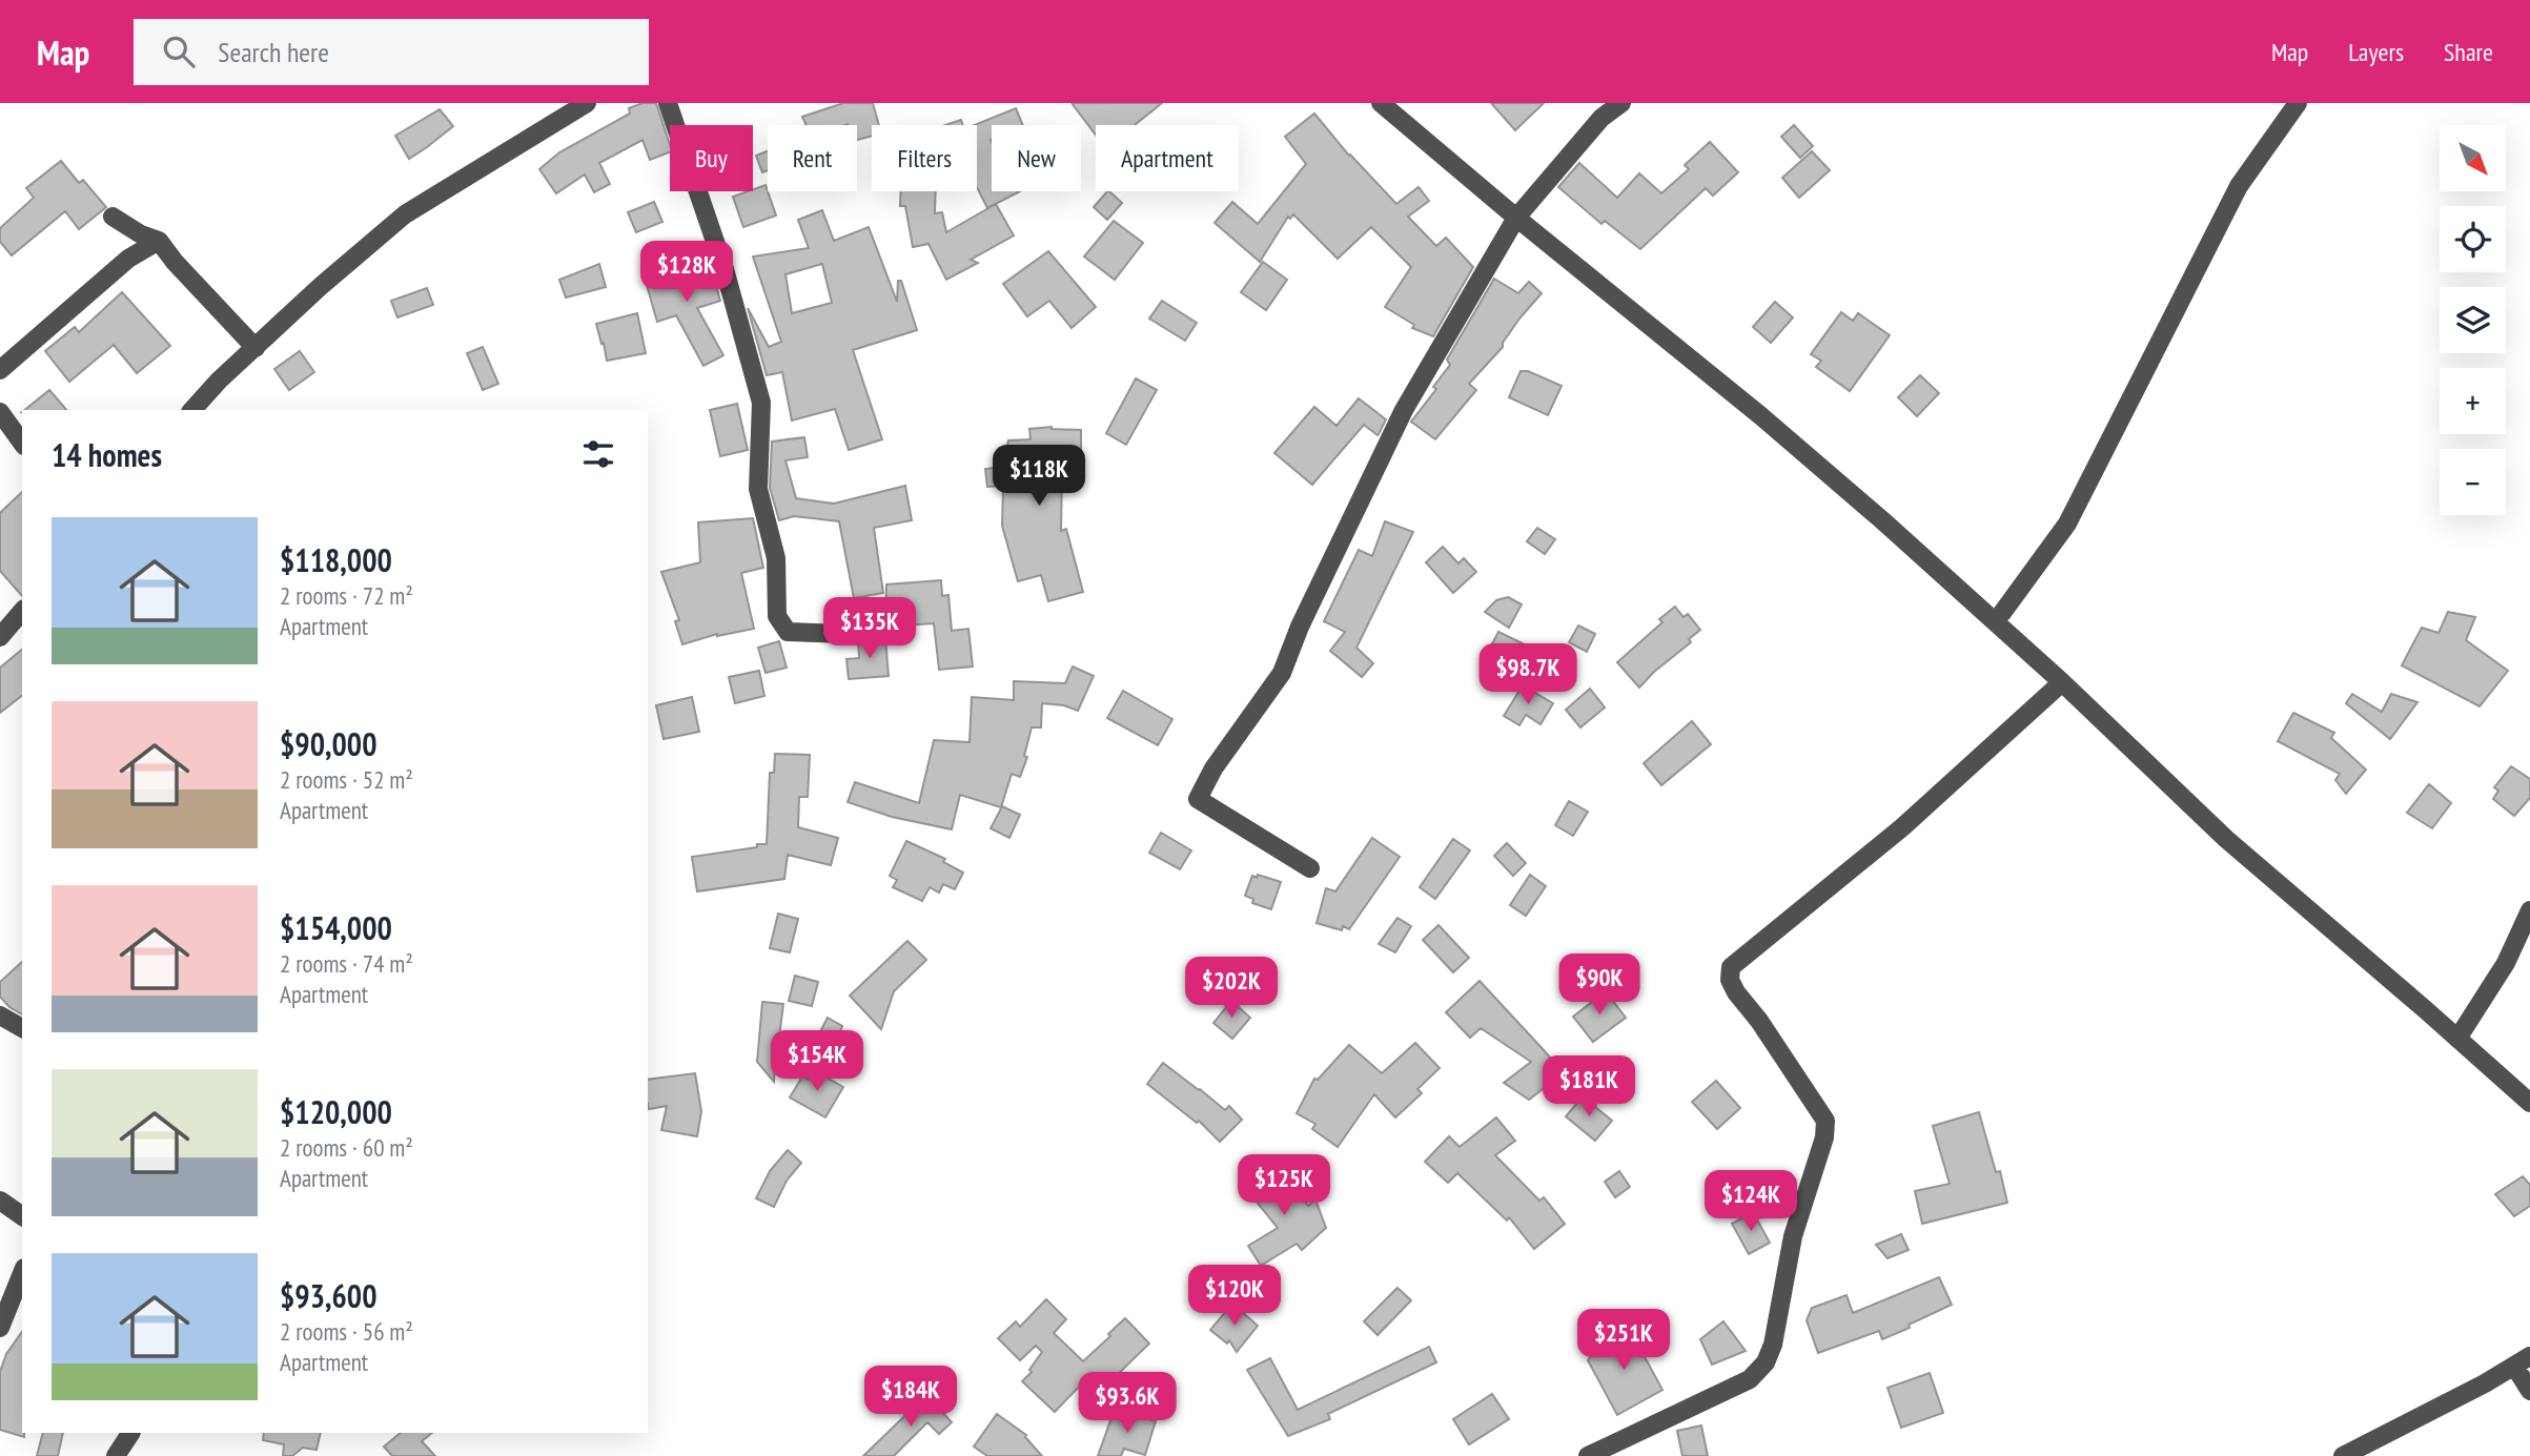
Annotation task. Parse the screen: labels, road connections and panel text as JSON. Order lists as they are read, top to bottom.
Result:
{
  "north": "bottom right",
  "page": {
    "header": "Map",
    "search": "Search here",
    "nav": ["Map", "Layers", "Share"],
    "map_buttons": ["+", "−"],
    "chip": [
      "Buy",
      "Rent",
      "Filters",
      "New",
      "Apartment"
    ],
    "price": [
      "$128K",
      "$118K",
      "$135K",
      "$98.7K",
      "$90K",
      "$202K",
      "$154K",
      "$181K",
      "$125K",
      "$124K",
      "$120K",
      "$251K",
      "$184K",
      "$93.6K"
    ],
    "heading": "14 homes",
    "list": [
      {
        "name": "$118,000",
        "note": "2 rooms · 72 m² · Apartment"
      },
      {
        "name": "$90,000",
        "note": "2 rooms · 52 m² · Apartment"
      },
      {
        "name": "$154,000",
        "note": "2 rooms · 74 m² · Apartment"
      },
      {
        "name": "$120,000",
        "note": "2 rooms · 60 m² · Apartment"
      },
      {
        "name": "$93,600",
        "note": "2 rooms · 56 m² · Apartment"
      }
    ]
  }
}
